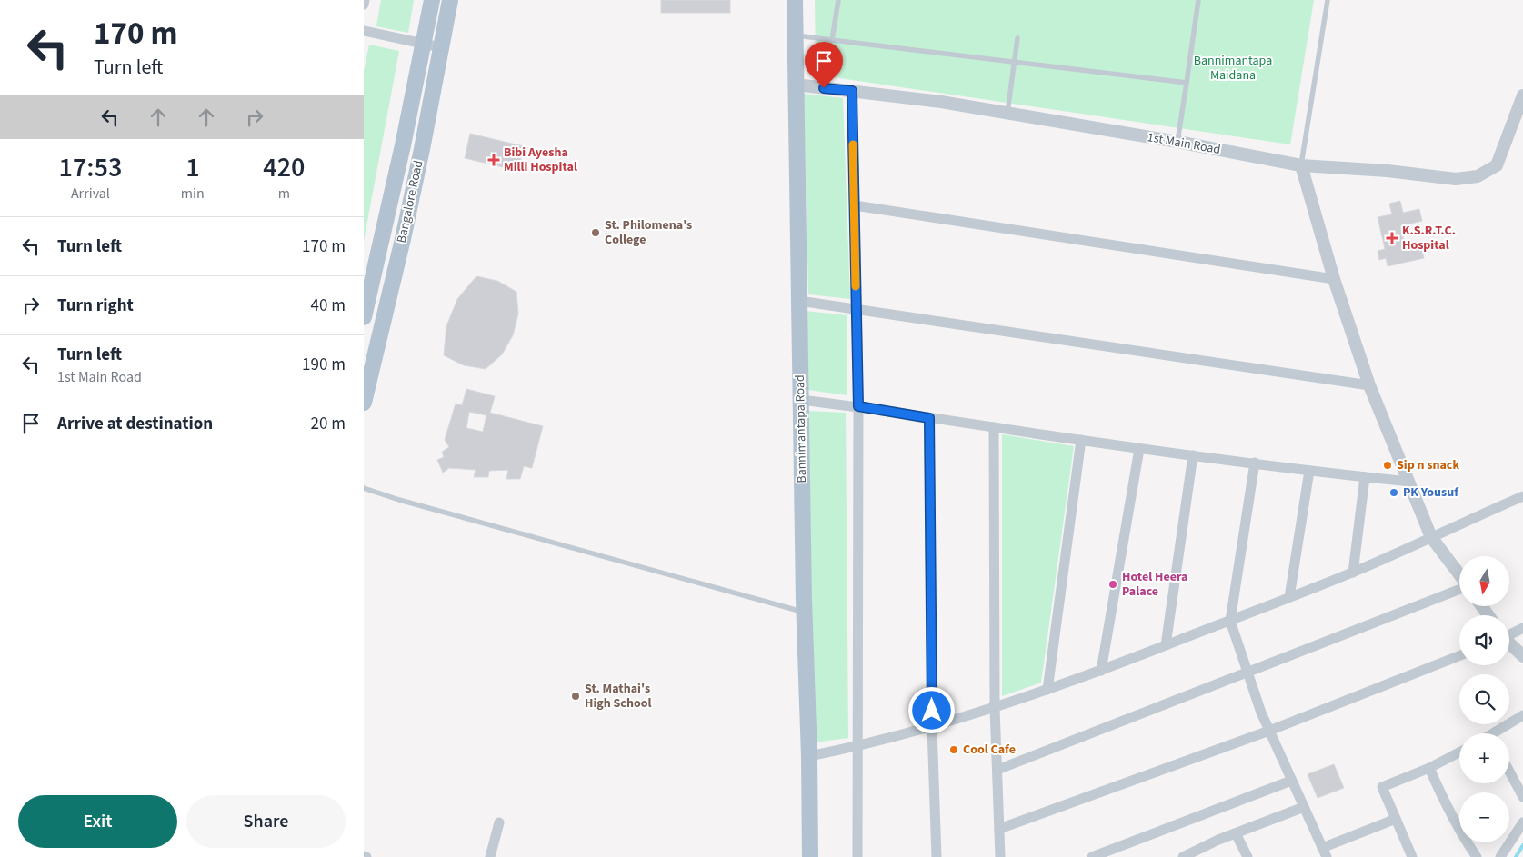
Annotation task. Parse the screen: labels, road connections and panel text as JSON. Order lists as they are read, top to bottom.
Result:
{
  "streets": {
    "main road": ["Bangalore Road", "Bannimantapa Road"],
    "street": ["1st Main Road"]
  },
  "crossings": [
    ["1st Main Road", "Bannimantapa Road"]
  ],
  "parks": ["Bannimantapa Maidana"],
  "places": {
    "health": ["Bibi Ayesha Milli Hospital", "K.S.R.T.C. Hospital"],
    "other": [
      "St. Philomena's College",
      "Sip n snack",
      "PK Yousuf",
      "Hotel Heera Palace",
      "St. Mathai's High School",
      "Cool Cafe"
    ]
  },
  "north": "bottom",
  "page": {
    "turn": ["170 m", "Turn left"],
    "eta": [
      "17:53",
      "Arrival",
      "1",
      "min",
      "420",
      "m"
    ],
    "list": [
      {
        "name": "Turn left",
        "value": "170 m"
      },
      {
        "name": "Turn right",
        "value": "40 m"
      },
      {
        "name": "Turn left",
        "note": "1st Main Road",
        "value": "190 m"
      },
      {
        "name": "Arrive at destination",
        "value": "20 m"
      }
    ],
    "map_buttons": ["+", "−"],
    "buttons": ["Exit", "Share"]
  }
}
